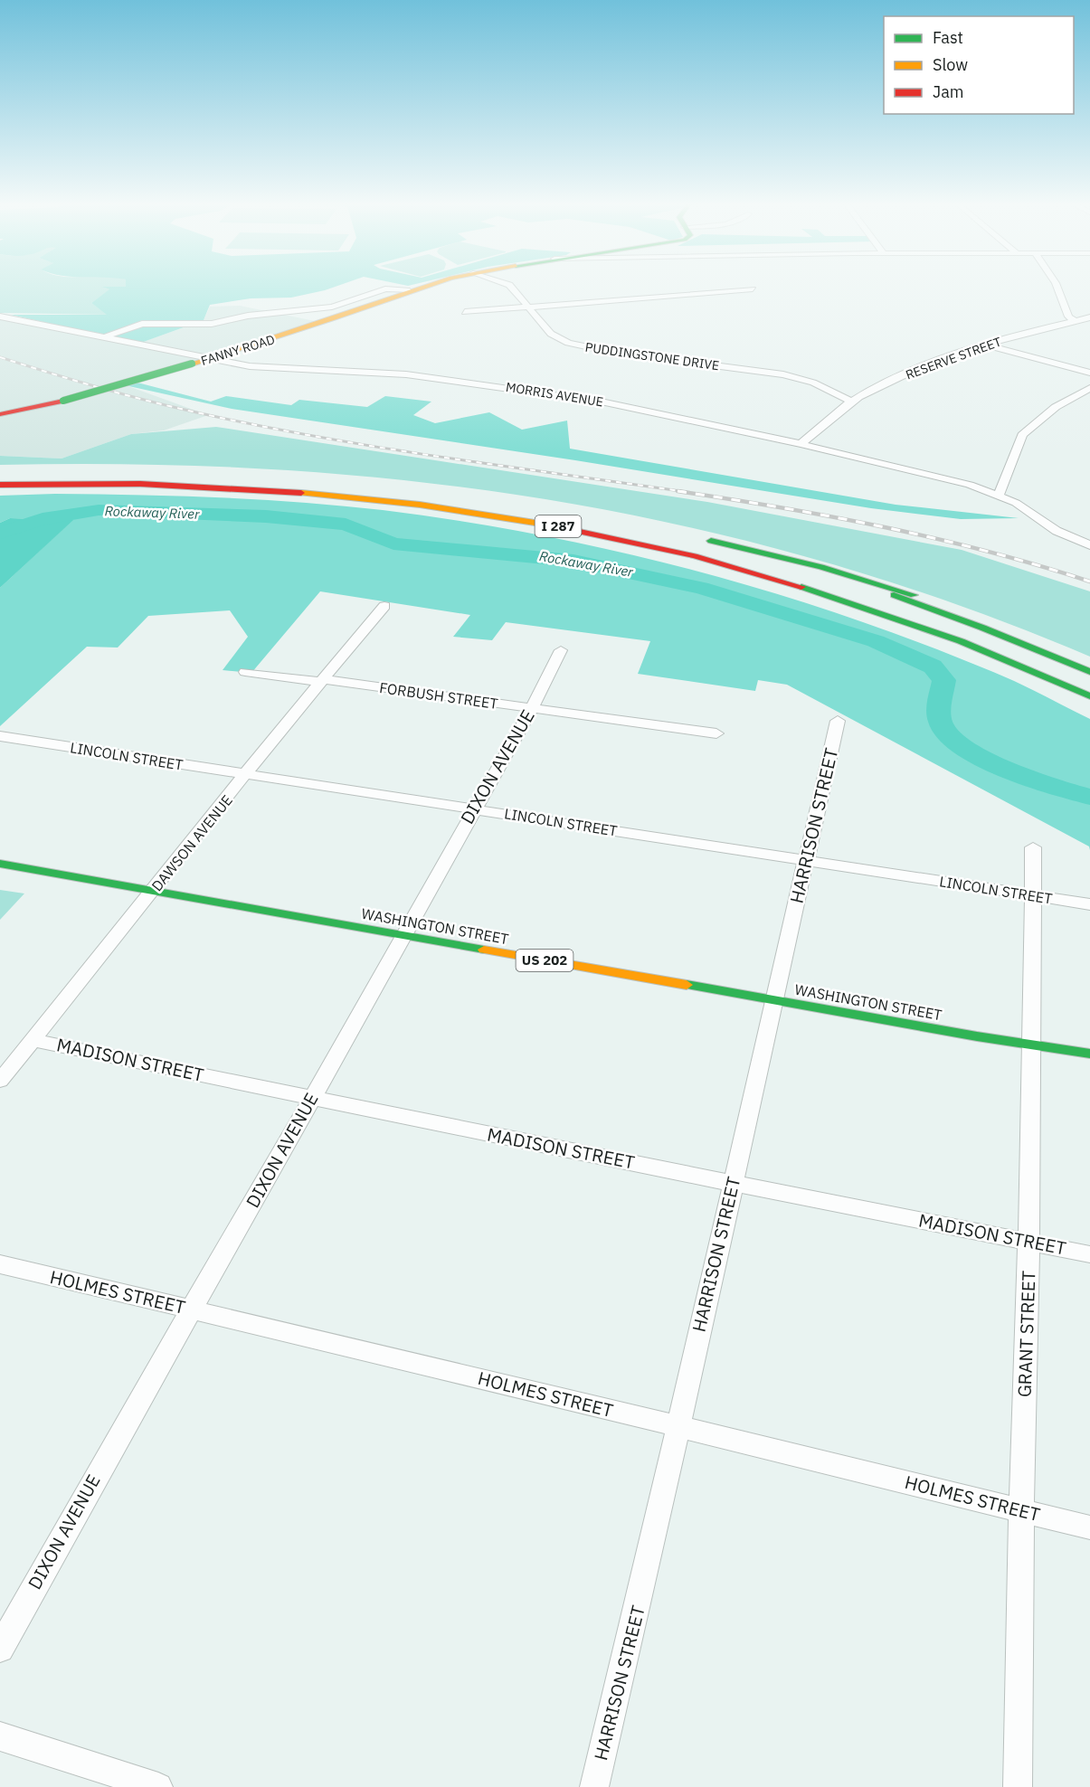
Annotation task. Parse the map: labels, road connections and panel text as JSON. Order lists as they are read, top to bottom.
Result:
{
  "streets": {
    "main road": [
      "FANNY ROAD",
      "I 287",
      "WASHINGTON STREET",
      "US 202"
    ],
    "street": [
      "PUDDINGSTONE DRIVE",
      "RESERVE STREET",
      "MORRIS AVENUE",
      "FORBUSH STREET",
      "LINCOLN STREET",
      "DIXON AVENUE",
      "HARRISON STREET",
      "DAWSON AVENUE",
      "MADISON STREET",
      "HOLMES STREET",
      "GRANT STREET"
    ]
  },
  "crossings": [
    ["FANNY ROAD", "MORRIS AVENUE"],
    ["PUDDINGSTONE DRIVE", "RESERVE STREET"],
    ["RESERVE STREET", "MORRIS AVENUE"],
    ["FORBUSH STREET", "DIXON AVENUE"],
    ["FORBUSH STREET", "DAWSON AVENUE"],
    ["LINCOLN STREET", "DIXON AVENUE"],
    ["LINCOLN STREET", "HARRISON STREET"],
    ["LINCOLN STREET", "DAWSON AVENUE"],
    ["LINCOLN STREET", "GRANT STREET"],
    ["DIXON AVENUE", "WASHINGTON STREET"],
    ["DIXON AVENUE", "MADISON STREET"],
    ["DIXON AVENUE", "HOLMES STREET"],
    ["HARRISON STREET", "WASHINGTON STREET"],
    ["HARRISON STREET", "MADISON STREET"],
    ["HARRISON STREET", "HOLMES STREET"],
    ["DAWSON AVENUE", "WASHINGTON STREET"],
    ["DAWSON AVENUE", "MADISON STREET"],
    ["WASHINGTON STREET", "GRANT STREET"],
    ["MADISON STREET", "GRANT STREET"],
    ["HOLMES STREET", "GRANT STREET"]
  ],
  "water": ["Rockaway River"],
  "legend": ["Fast", "Slow", "Jam"]
}
